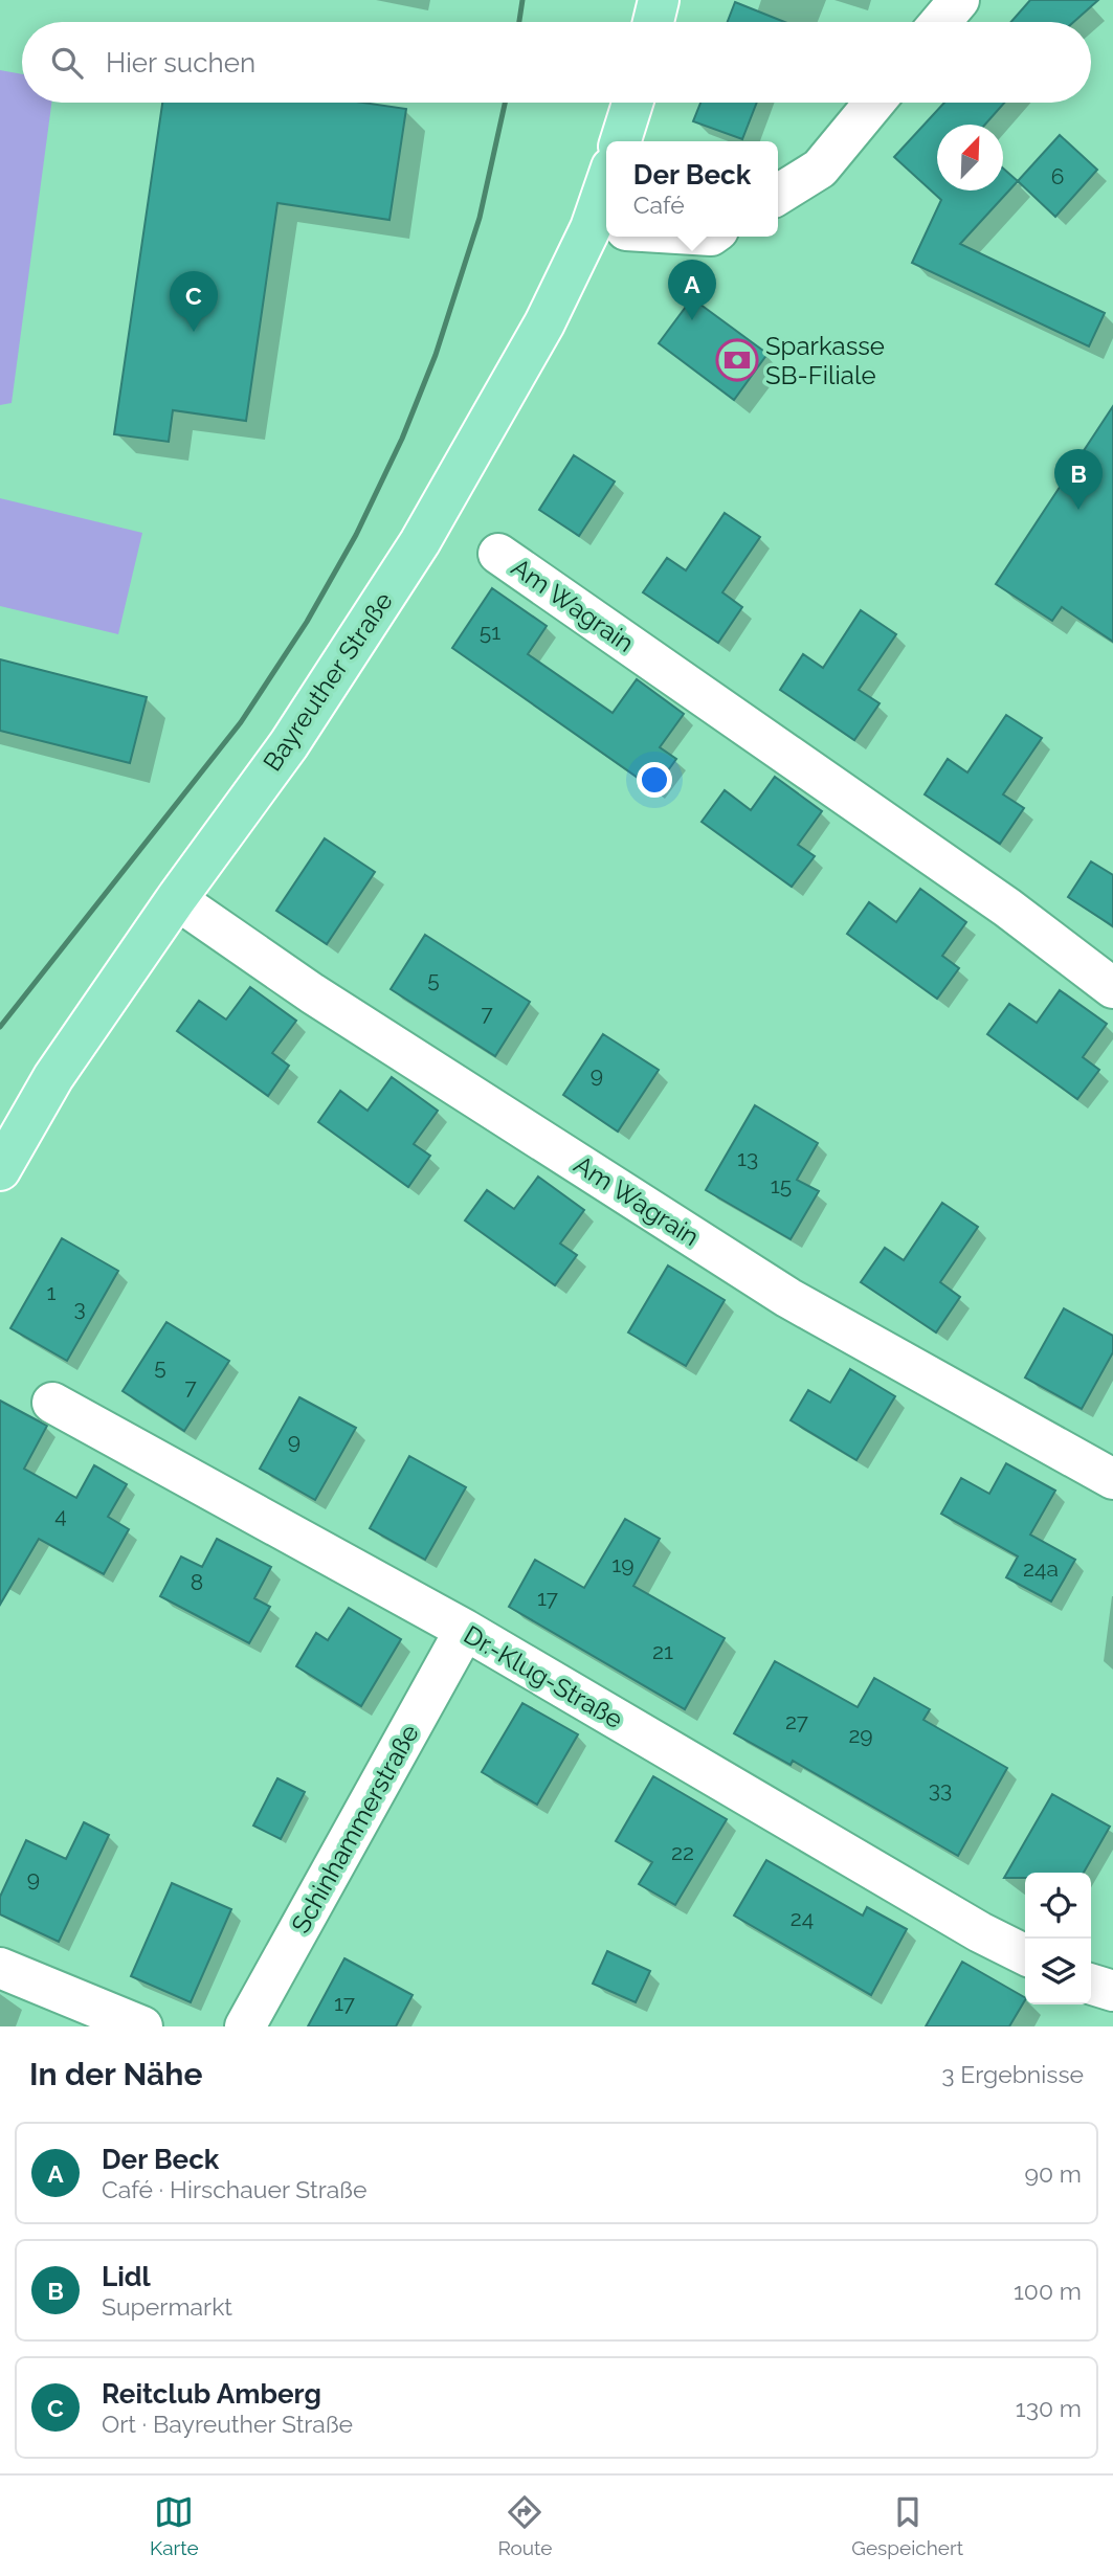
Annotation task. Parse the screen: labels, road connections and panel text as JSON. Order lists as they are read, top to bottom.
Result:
{
  "streets": {
    "main road": ["Bayreuther Straße"],
    "street": ["Am Wagrain", "Dr.-Klug-Straße", "Schinhammerstraße"]
  },
  "crossings": [
    ["Am Wagrain", "Bayreuther Straße"],
    ["Dr.-Klug-Straße", "Schinhammerstraße"]
  ],
  "places": {
    "bank": ["Sparkasse SB-Filiale"]
  },
  "house_numbers": [
    "6",
    "51",
    "5",
    "7",
    "9",
    "13",
    "15",
    "1",
    "3",
    "5",
    "7",
    "9",
    "4",
    "19",
    "24a",
    "8",
    "17",
    "21",
    "27",
    "29",
    "33",
    "22",
    "9",
    "24",
    "17"
  ],
  "north": "top right",
  "page": {
    "search": "Hier suchen",
    "popup": ["Der Beck", "Café"],
    "pins": ["A", "C", "B"],
    "heading": ["In der Nähe", "3 Ergebnisse"],
    "list": [
      {
        "mark": "A",
        "name": "Der Beck",
        "note": "Café · Hirschauer Straße",
        "value": "90 m"
      },
      {
        "mark": "B",
        "name": "Lidl",
        "note": "Supermarkt",
        "value": "100 m"
      },
      {
        "mark": "C",
        "name": "Reitclub Amberg",
        "note": "Ort · Bayreuther Straße",
        "value": "130 m"
      }
    ],
    "nav": ["Karte", "Route", "Gespeichert"]
  }
}
